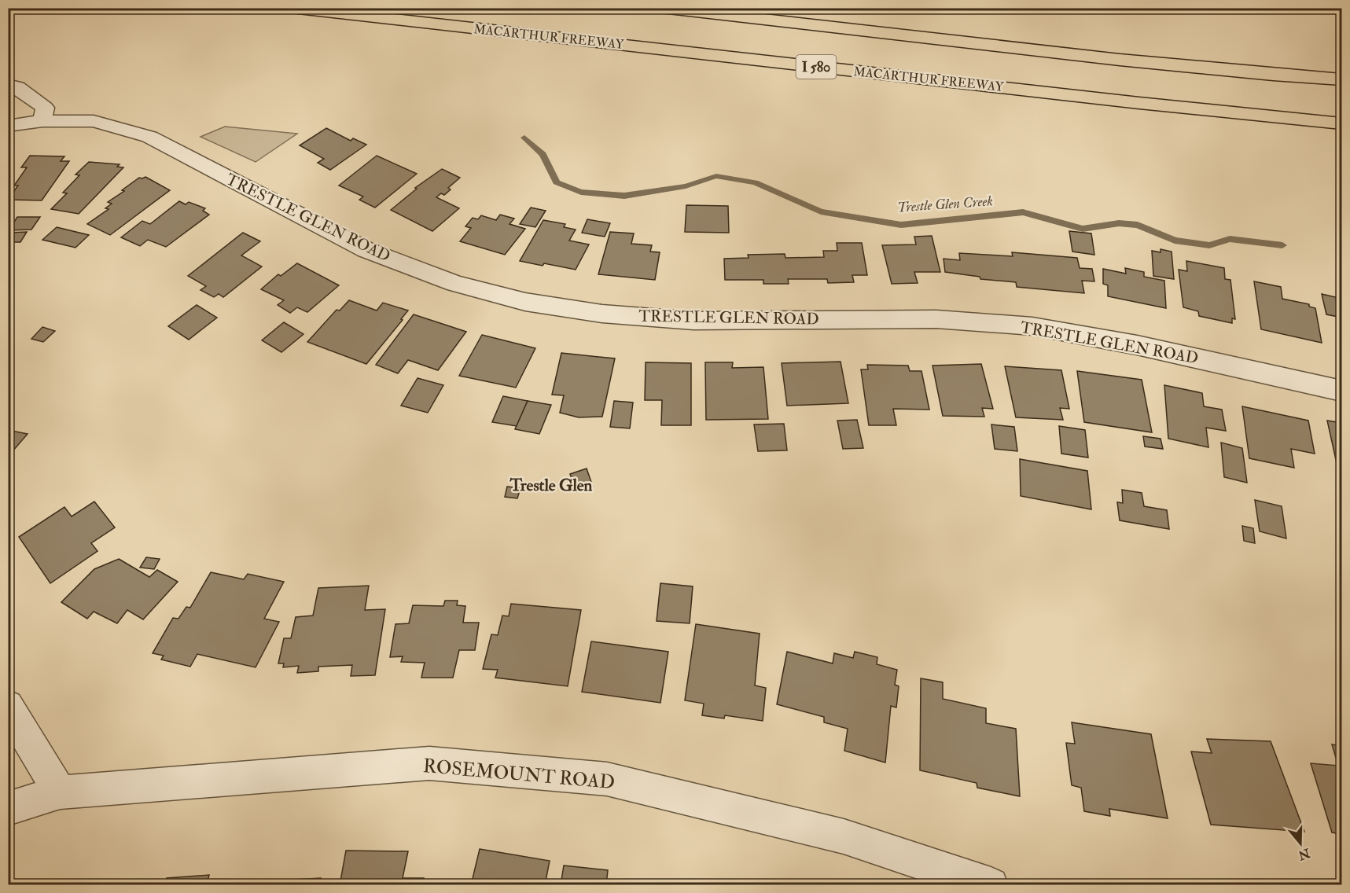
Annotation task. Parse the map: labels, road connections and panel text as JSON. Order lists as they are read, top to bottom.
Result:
{
  "streets": {
    "highway": ["MACARTHUR FREEWAY", "I 580"],
    "street": ["TRESTLE GLEN ROAD", "ROSEMOUNT ROAD"]
  },
  "districts": ["Trestle Glen"],
  "water": ["Trestle Glen Creek"],
  "north": "bottom"
}
